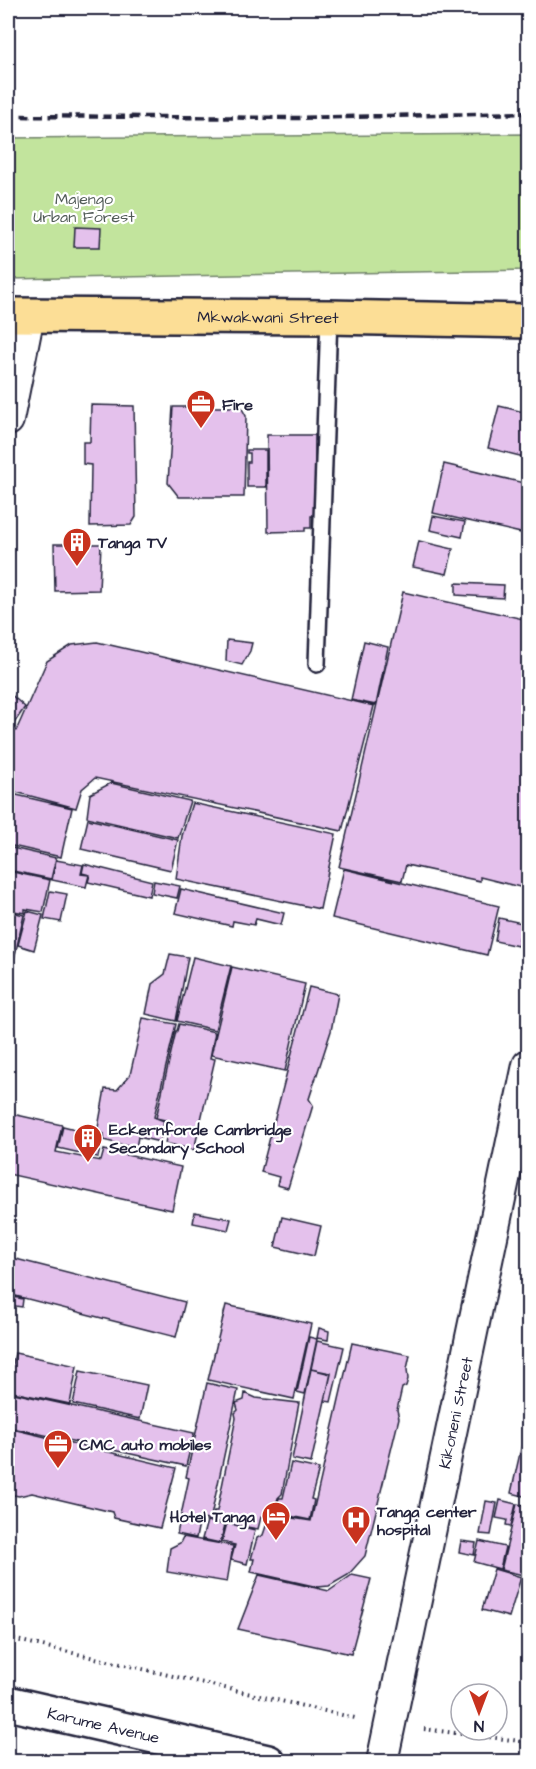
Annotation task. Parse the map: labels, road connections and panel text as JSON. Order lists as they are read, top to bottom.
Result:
{
  "streets": {
    "main road": ["Mkwakwani Street", "Karume Avenue"],
    "street": ["Kikoneni Street"]
  },
  "parks": ["Majengo Urban Forest"],
  "places": {
    "office": ["Fire", "CMC auto mobiles"],
    "building": ["Tanga TV", "Eckernforde Cambridge Secondary School"],
    "hotel": ["Hotel Tanga"],
    "hospital": ["Tanga center hospital"]
  },
  "north": "bottom"
}
